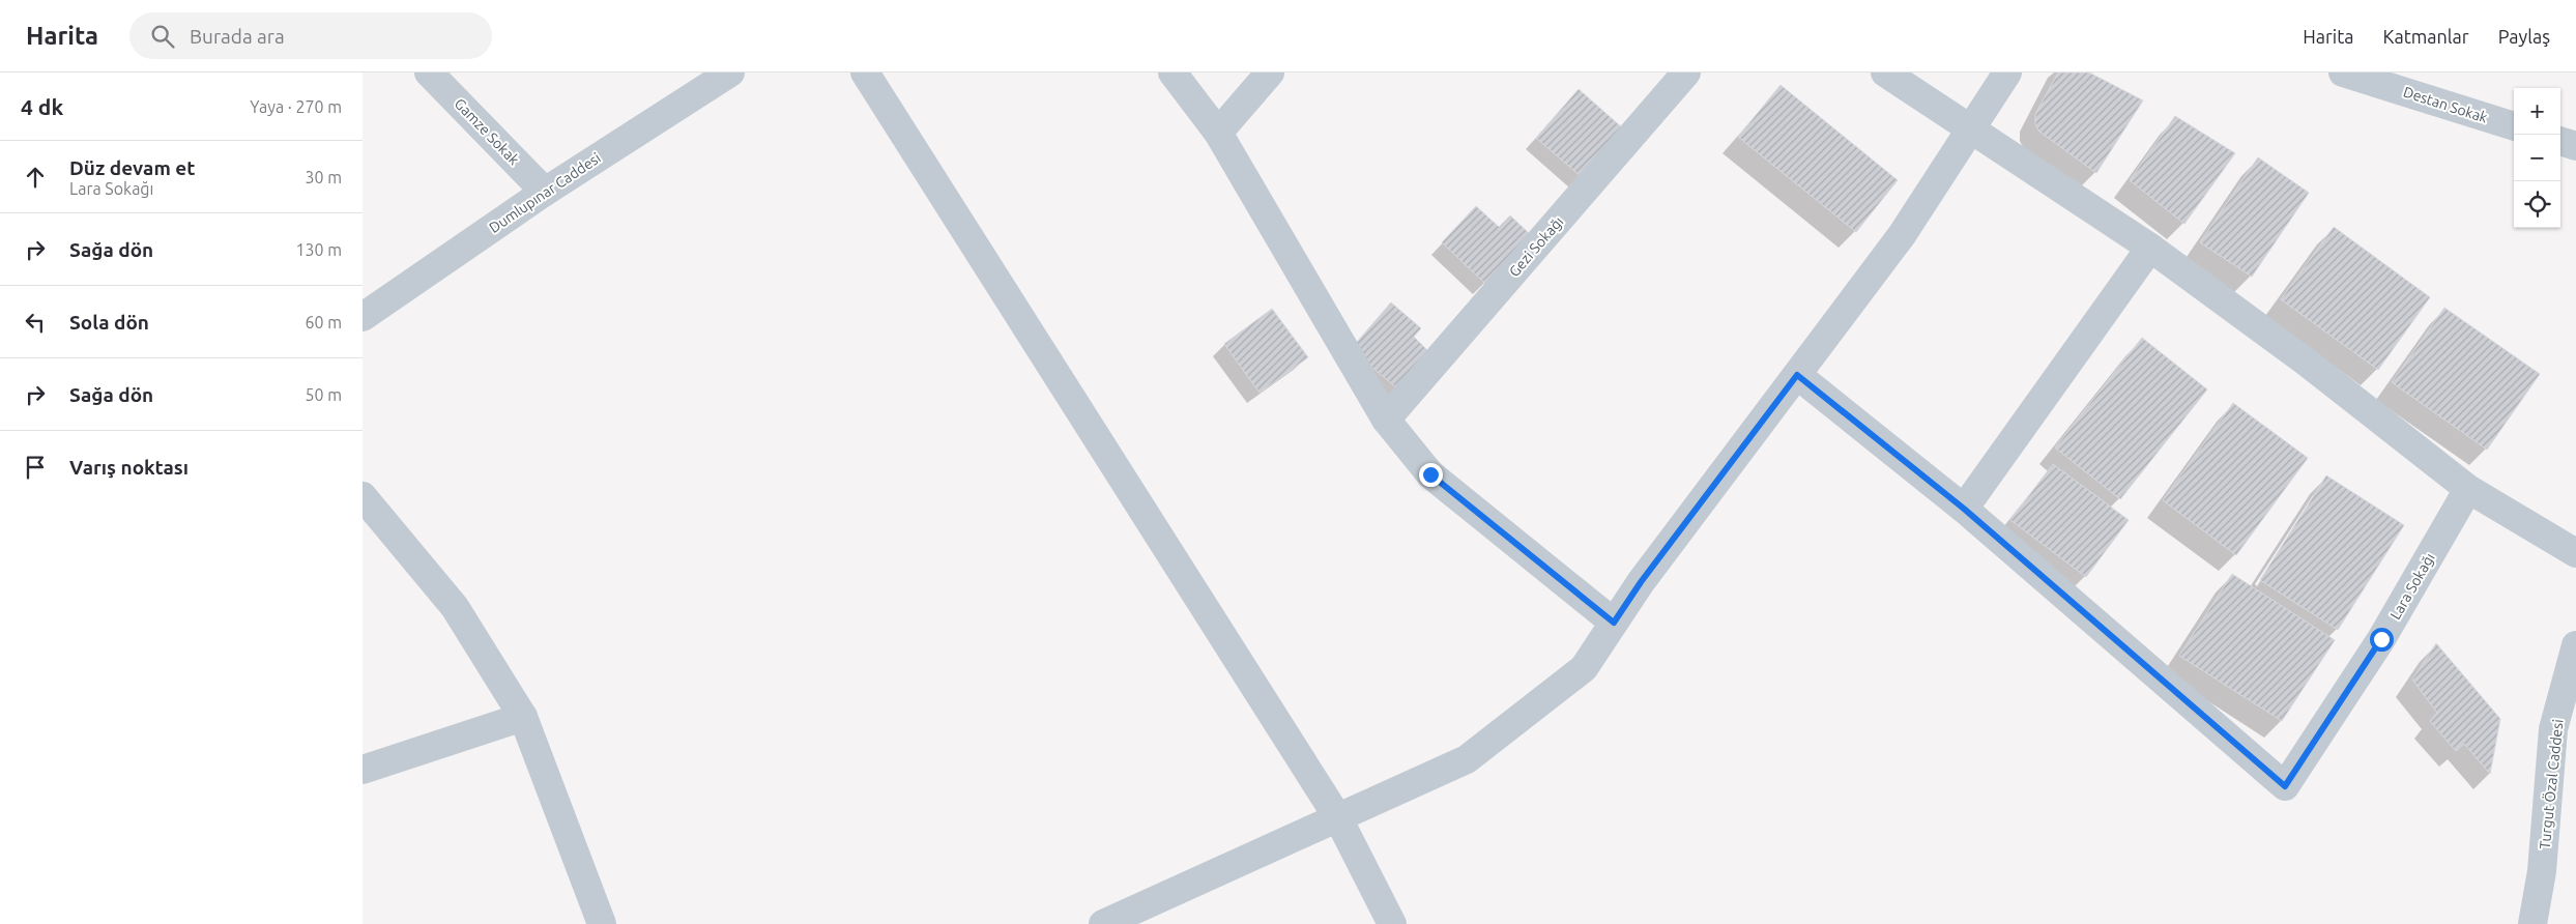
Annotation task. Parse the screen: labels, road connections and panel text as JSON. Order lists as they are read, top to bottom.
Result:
{
  "streets": {
    "street": [
      "Destan Sokak",
      "Gamze Sokak",
      "Dumlupınar Caddesi",
      "Gezi Sokağı",
      "Lara Sokağı",
      "Turgut Özal Caddesi"
    ]
  },
  "crossings": [
    ["Gamze Sokak", "Dumlupınar Caddesi"]
  ],
  "page": {
    "header": "Harita",
    "search": "Burada ara",
    "nav": ["Harita", "Katmanlar", "Paylaş"],
    "heading": ["4 dk", "Yaya · 270 m"],
    "map_buttons": ["+", "−"],
    "list": [
      ["Düz devam et", "Lara Sokağı", "30 m"],
      ["Sağa dön", "130 m"],
      ["Sola dön", "60 m"],
      ["Sağa dön", "50 m"],
      "Varış noktası"
    ]
  }
}
